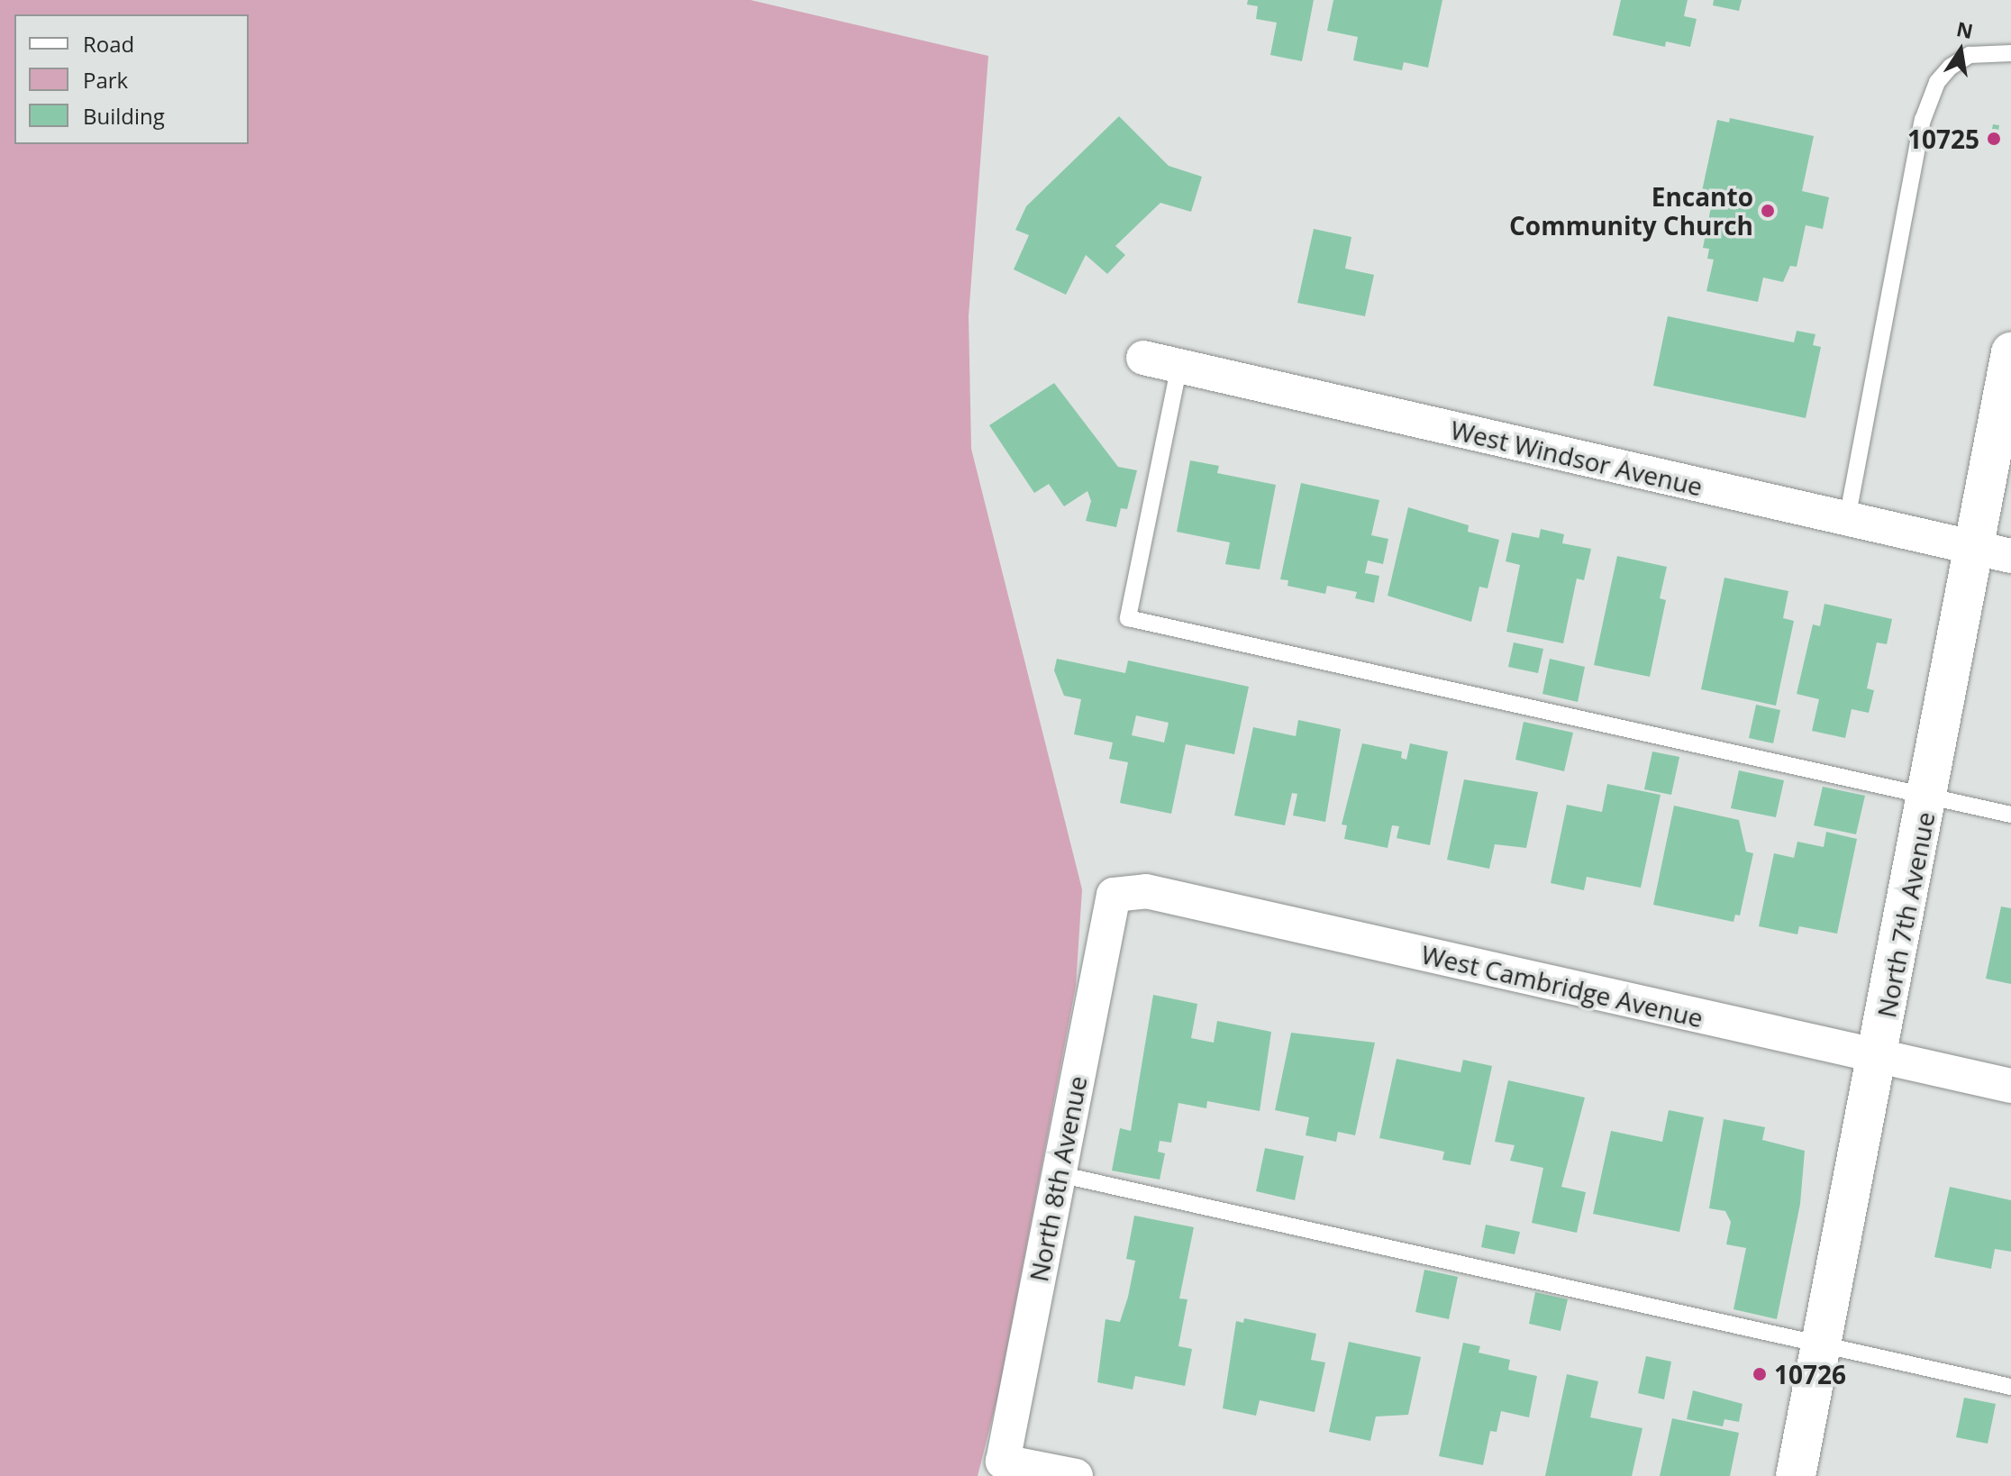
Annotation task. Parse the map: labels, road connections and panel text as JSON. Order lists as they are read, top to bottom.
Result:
{
  "streets": {
    "main road": ["North 7th Avenue"],
    "street": ["West Windsor Avenue", "West Cambridge Avenue", "North 8th Avenue"]
  },
  "crossings": [
    ["West Windsor Avenue", "North 7th Avenue"],
    ["North 7th Avenue", "West Cambridge Avenue"],
    ["West Cambridge Avenue", "North 8th Avenue"]
  ],
  "places": ["10725", "Encanto Community Church", "10726"],
  "legend": ["Road", "Park", "Building"],
  "north": "top"
}
